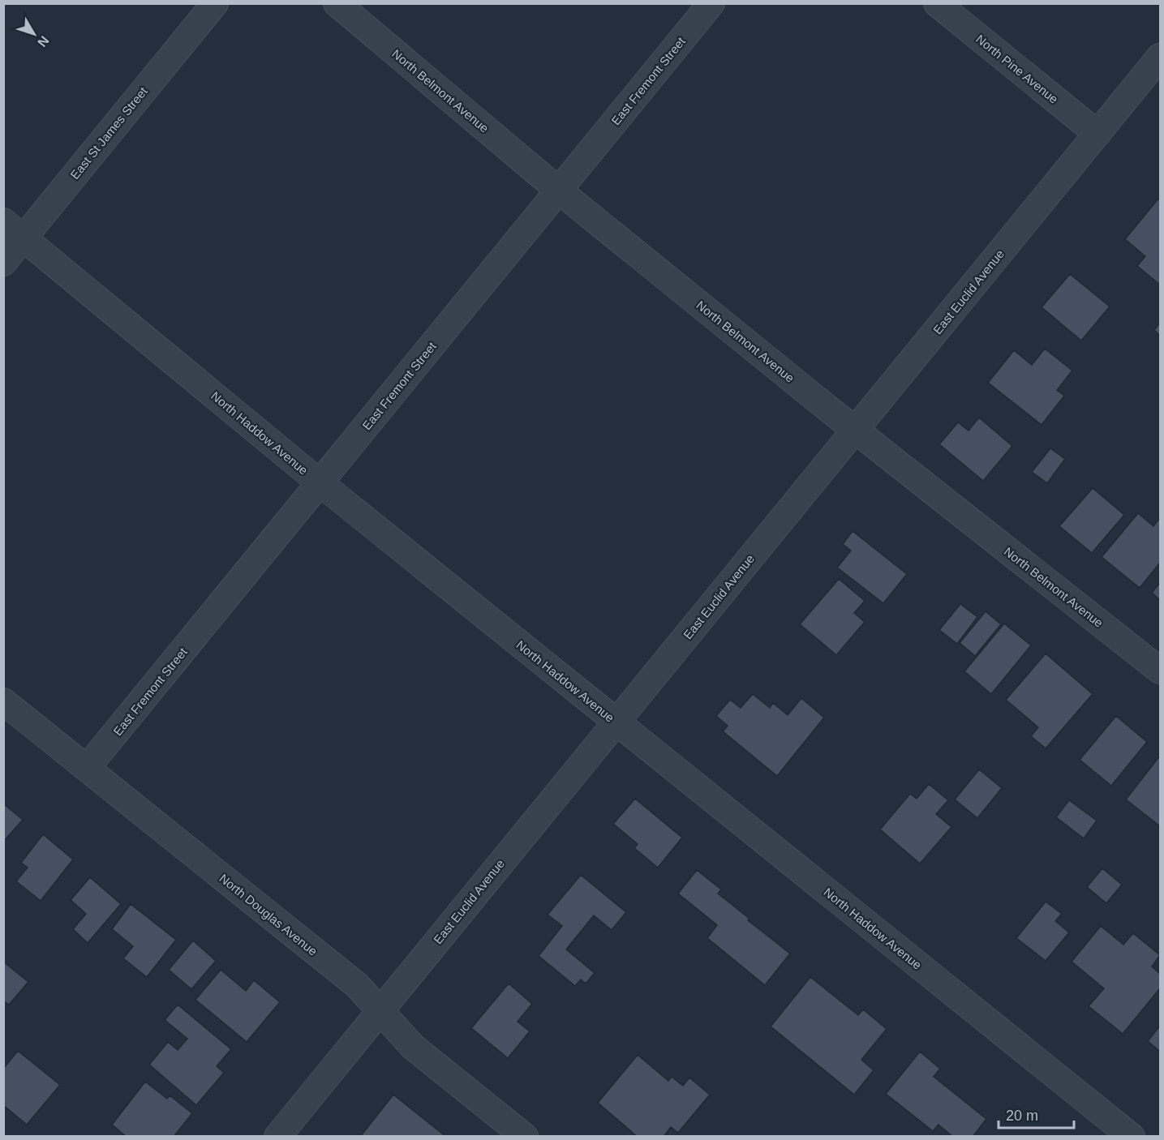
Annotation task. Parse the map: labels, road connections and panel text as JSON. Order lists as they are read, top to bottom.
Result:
{
  "streets": {
    "street": [
      "North Pine Avenue",
      "East Fremont Street",
      "North Belmont Avenue",
      "East St James Street",
      "East Euclid Avenue",
      "North Haddow Avenue",
      "North Douglas Avenue"
    ]
  },
  "crossings": [
    ["North Pine Avenue", "East Euclid Avenue"],
    ["East Fremont Street", "North Belmont Avenue"],
    ["East Fremont Street", "North Haddow Avenue"],
    ["East Fremont Street", "North Douglas Avenue"],
    ["North Belmont Avenue", "East Euclid Avenue"],
    ["East St James Street", "North Haddow Avenue"],
    ["East Euclid Avenue", "North Haddow Avenue"],
    ["East Euclid Avenue", "North Douglas Avenue"]
  ],
  "scale_bar": "20 m",
  "north": "bottom right"
}
